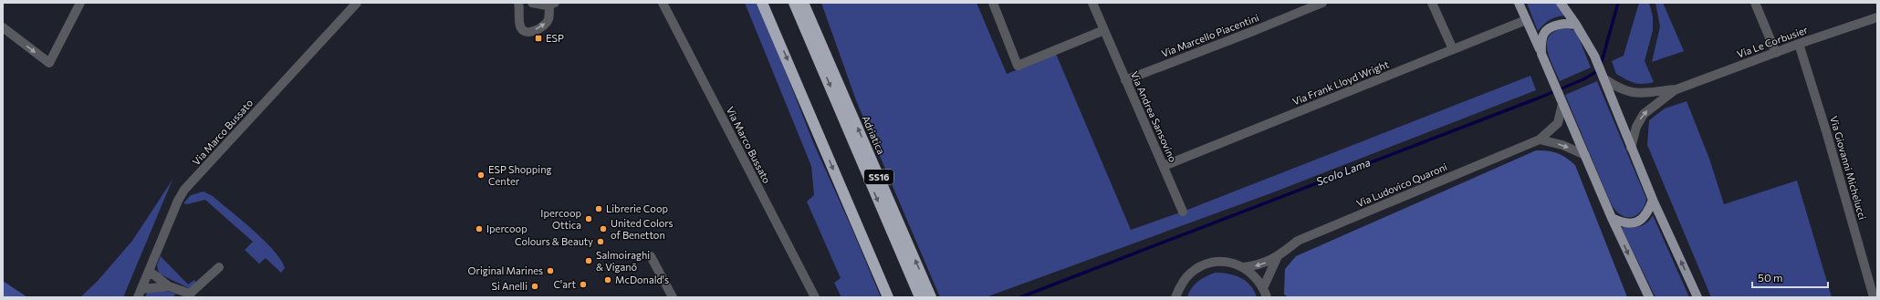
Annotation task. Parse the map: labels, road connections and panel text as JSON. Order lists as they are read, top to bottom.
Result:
{
  "streets": {
    "highway": ["Adriatica", "SS16"],
    "street": [
      "Via Marcello Piacentini",
      "Via Le Corbusier",
      "Via Frank Lloyd Wright",
      "Via Andrea Sansovino",
      "Via Marco Bussato",
      "Via Giovanni Michelucci",
      "Via Ludovico Quaroni"
    ]
  },
  "crossings": [
    ["Via Marcello Piacentini", "Via Andrea Sansovino"],
    ["Via Le Corbusier", "Via Giovanni Michelucci"],
    ["Via Frank Lloyd Wright", "Via Andrea Sansovino"],
    ["Adriatica", "SS16"]
  ],
  "water": ["Scolo Lama"],
  "places": {
    "transit": ["ESP"],
    "other": [
      "ESP Shopping Center",
      "Librerie Coop",
      "Ipercoop Ottica",
      "Ipercoop",
      "United Colors of Benetton",
      "Colours & Beauty",
      "Salmoiraghi & Viganõ",
      "Original Marines",
      "McDonald's",
      "C'art",
      "Si Anelli"
    ]
  },
  "scale_bar": "50 m"
}
